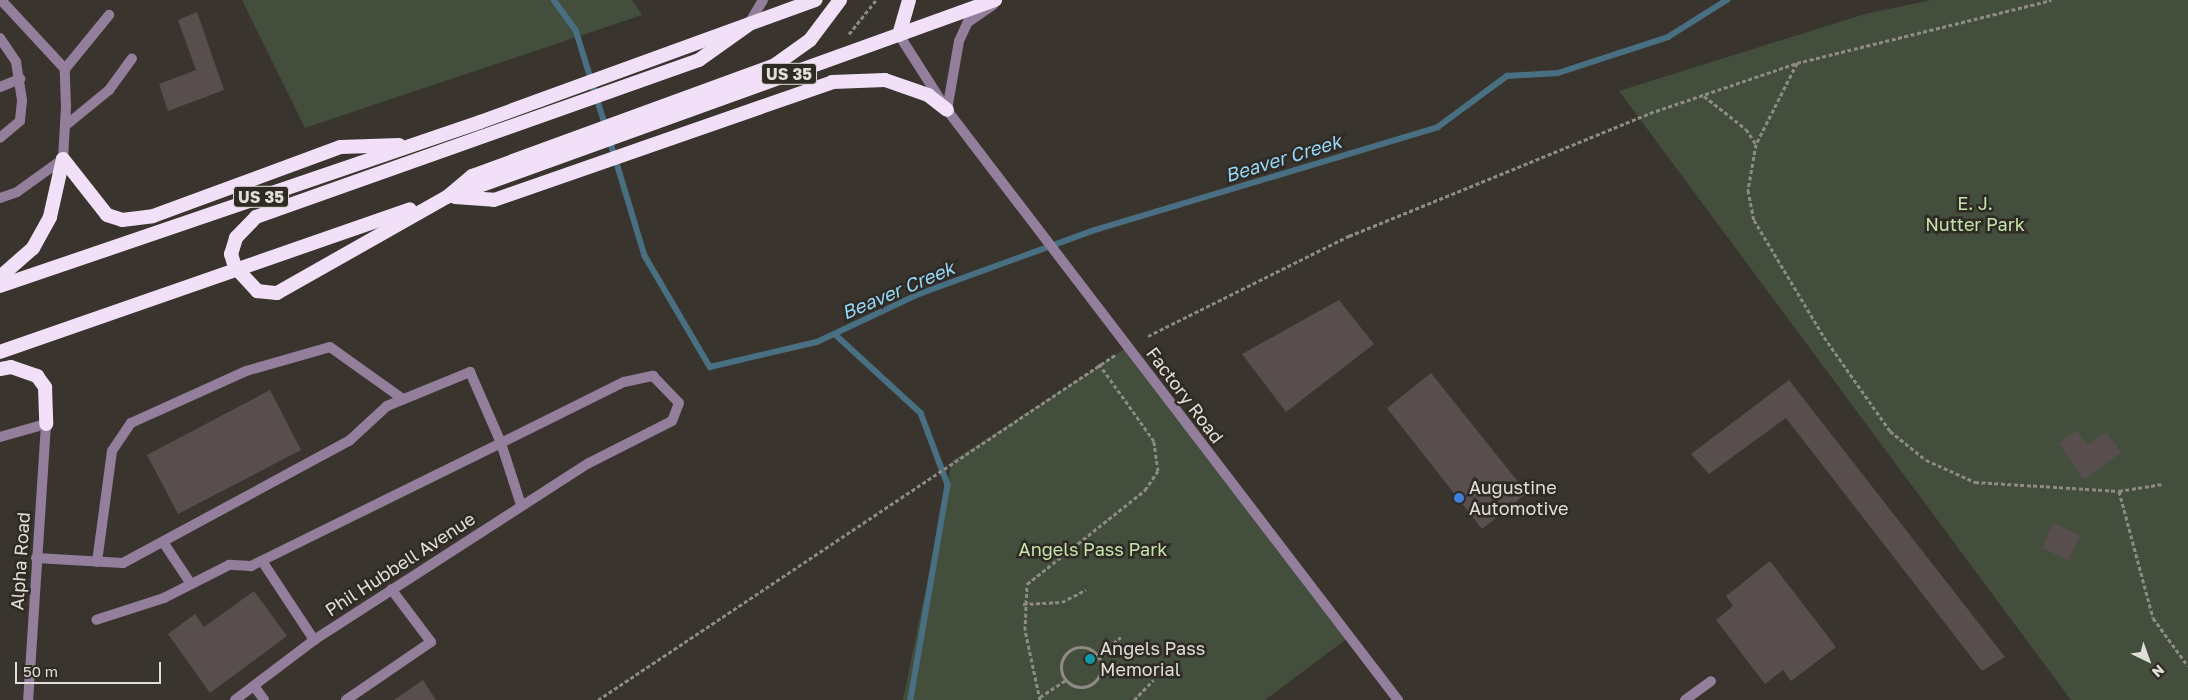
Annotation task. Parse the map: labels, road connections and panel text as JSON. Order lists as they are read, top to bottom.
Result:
{
  "streets": {
    "highway": ["US 35"],
    "street": ["Factory Road", "Alpha Road", "Phil Hubbell Avenue"]
  },
  "crossings": [
    ["US 35", "Factory Road"]
  ],
  "water": ["Beaver Creek"],
  "parks": ["E. J. Nutter Park", "Angels Pass Park"],
  "places": ["Augustine Automotive", "Angels Pass Memorial"],
  "scale_bar": "50 m",
  "north": "bottom right"
}
